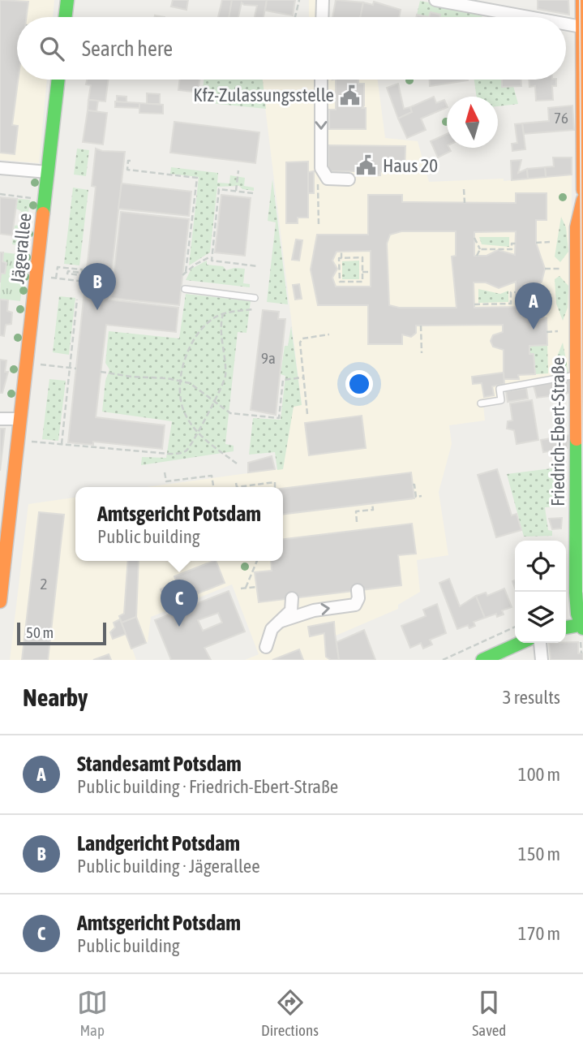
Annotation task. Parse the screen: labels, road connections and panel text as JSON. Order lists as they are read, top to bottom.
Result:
{
  "streets": {
    "street": ["Jägerallee", "Friedrich-Ebert-Straße"]
  },
  "places": {
    "public building": ["Kfz-Zulassungsstelle", "Haus 20"]
  },
  "house_numbers": ["76", "9a", "2"],
  "scale_bar": "50 m",
  "north": "top",
  "page": {
    "search": "Search here",
    "pins": ["B", "A", "C"],
    "popup": ["Amtsgericht Potsdam", "Public building"],
    "scale": "50 m",
    "heading": ["Nearby", "3 results"],
    "list": [
      {
        "mark": "A",
        "name": "Standesamt Potsdam",
        "note": "Public building · Friedrich-Ebert-Straße",
        "value": "100 m"
      },
      {
        "mark": "B",
        "name": "Landgericht Potsdam",
        "note": "Public building · Jägerallee",
        "value": "150 m"
      },
      {
        "mark": "C",
        "name": "Amtsgericht Potsdam",
        "note": "Public building",
        "value": "170 m"
      }
    ],
    "nav": ["Map", "Directions", "Saved"]
  }
}
